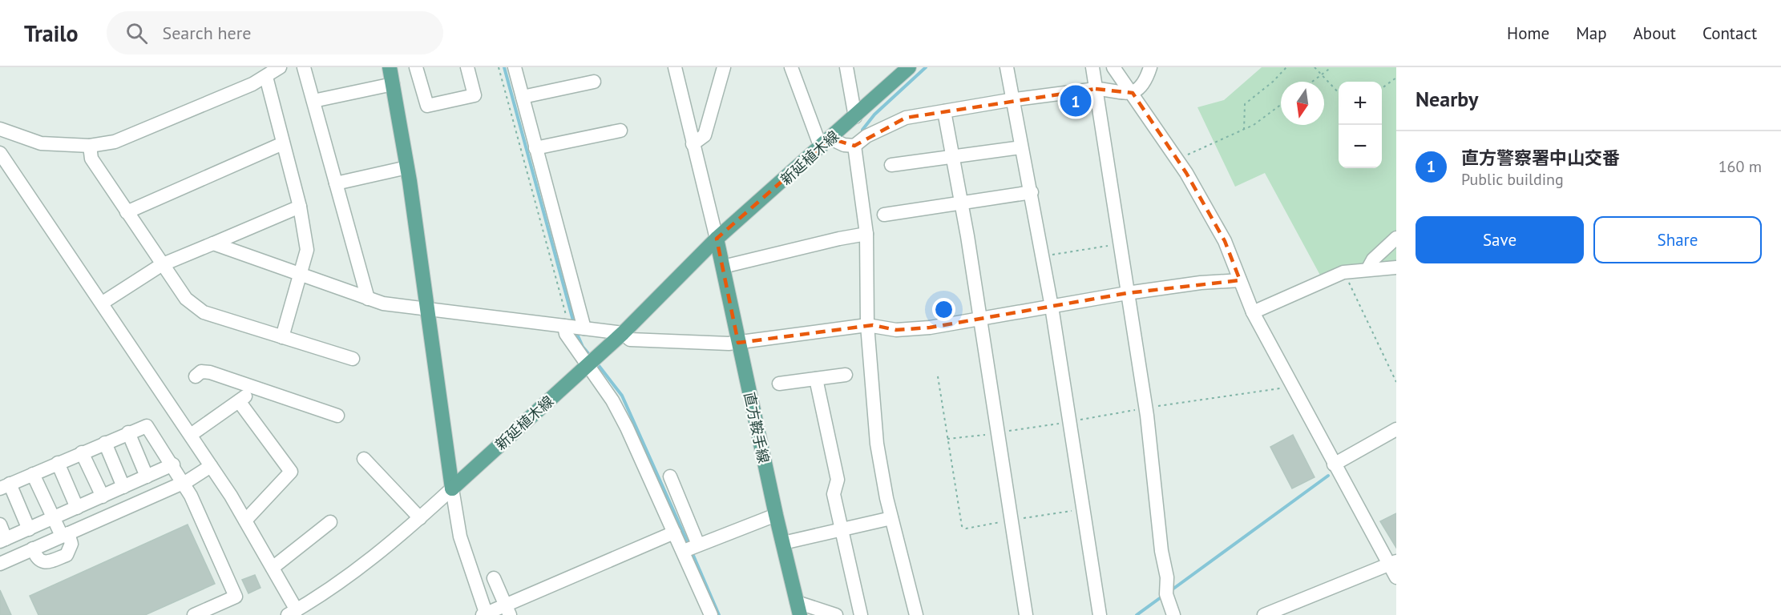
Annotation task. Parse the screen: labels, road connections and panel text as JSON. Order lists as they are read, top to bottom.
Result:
{
  "streets": {
    "main road": ["新延植木線", "直方鞍手線"]
  },
  "crossings": [
    ["新延植木線", "直方鞍手線"]
  ],
  "north": "bottom",
  "page": {
    "header": "Trailo",
    "search": "Search here",
    "nav": [
      "Home",
      "Map",
      "About",
      "Contact"
    ],
    "heading": "Nearby",
    "map_buttons": ["+", "−"],
    "pins": "1",
    "list": [
      {
        "mark": "1",
        "name": "直方警察署中山交番",
        "note": "Public building",
        "value": "160 m"
      }
    ],
    "buttons": ["Save", "Share"]
  }
}
